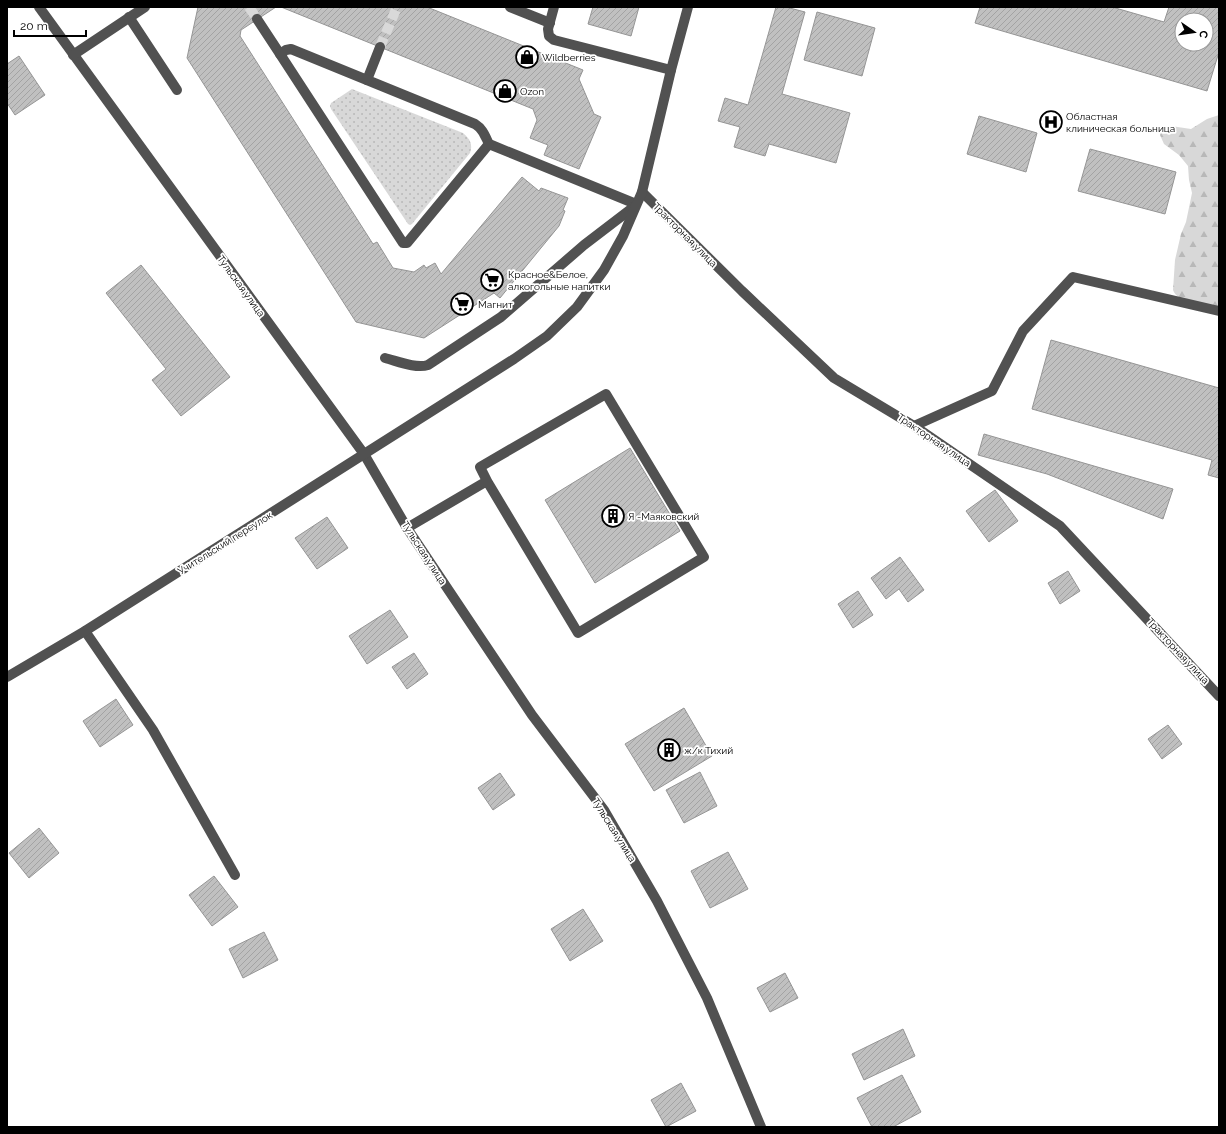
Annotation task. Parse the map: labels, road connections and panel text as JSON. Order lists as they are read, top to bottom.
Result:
{
  "streets": {
    "street": ["Тракторная улица", "Тульская улица", "Учительский переулок"]
  },
  "crossings": [
    ["Тракторная улица", "Учительский переулок"],
    ["Тульская улица", "Учительский переулок"]
  ],
  "places": {
    "shop": ["Wildberries", "Ozon"],
    "hospital": ["Областная клиническая больница"],
    "supermarket": ["Красное&Белое, алкогольные напитки", "Магнит"],
    "building": ["Я -Маяковский", "ж/к Тихий"]
  },
  "scale_bar": "20 m",
  "north": "right"
}
